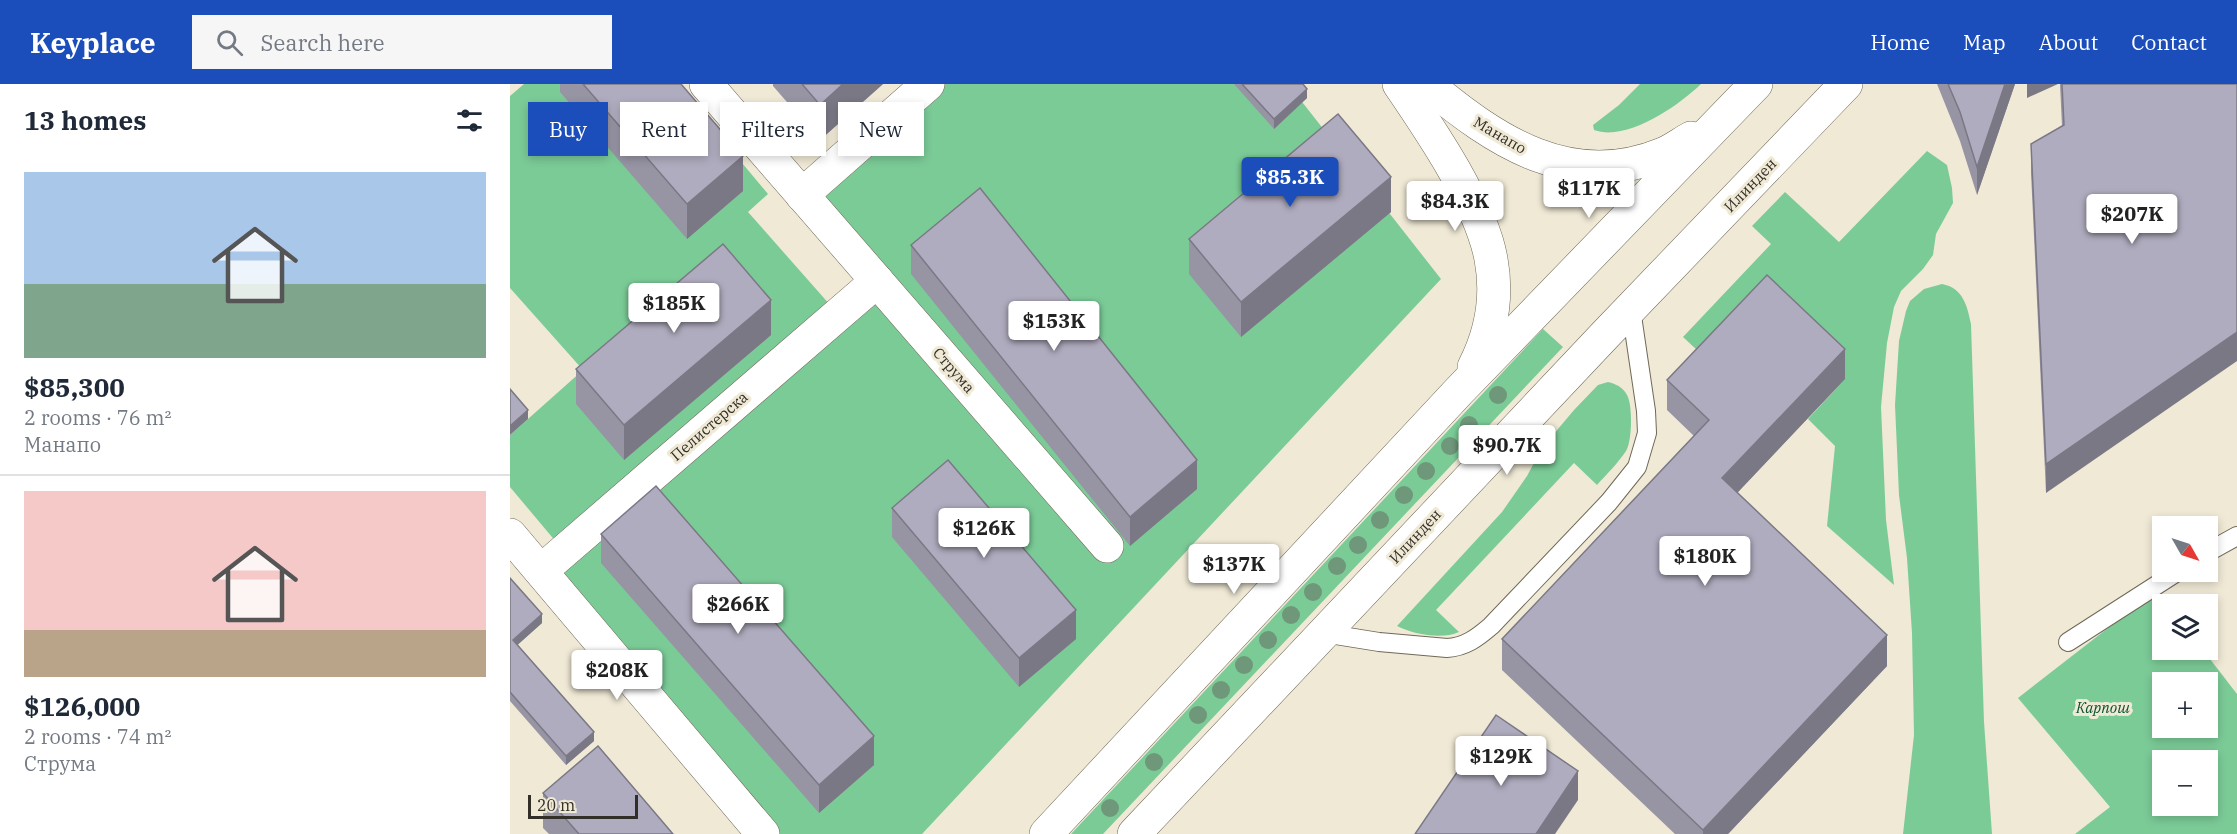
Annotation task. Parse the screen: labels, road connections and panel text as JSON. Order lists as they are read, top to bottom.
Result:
{
  "streets": {
    "street": [
      "Манапо",
      "Илинден",
      "Струма",
      "Пелистерска"
    ]
  },
  "crossings": [
    ["Струма", "Пелистерска"]
  ],
  "parks": ["Карпош"],
  "scale_bar": "20 m",
  "north": "bottom right",
  "page": {
    "header": "Keyplace",
    "search": "Search here",
    "nav": [
      "Home",
      "Map",
      "About",
      "Contact"
    ],
    "heading": "13 homes",
    "chip": [
      "Buy",
      "Rent",
      "Filters",
      "New"
    ],
    "list": [
      {
        "name": "$85,300",
        "note": "2 rooms · 76 m² · Манапо"
      },
      {
        "name": "$126,000",
        "note": "2 rooms · 74 m² · Струма"
      }
    ],
    "price": [
      "$85.3K",
      "$117K",
      "$84.3K",
      "$207K",
      "$185K",
      "$153K",
      "$90.7K",
      "$126K",
      "$180K",
      "$137K",
      "$266K",
      "$208K",
      "$129K"
    ],
    "map_buttons": ["+", "−"],
    "scale": "20 m"
  }
}
